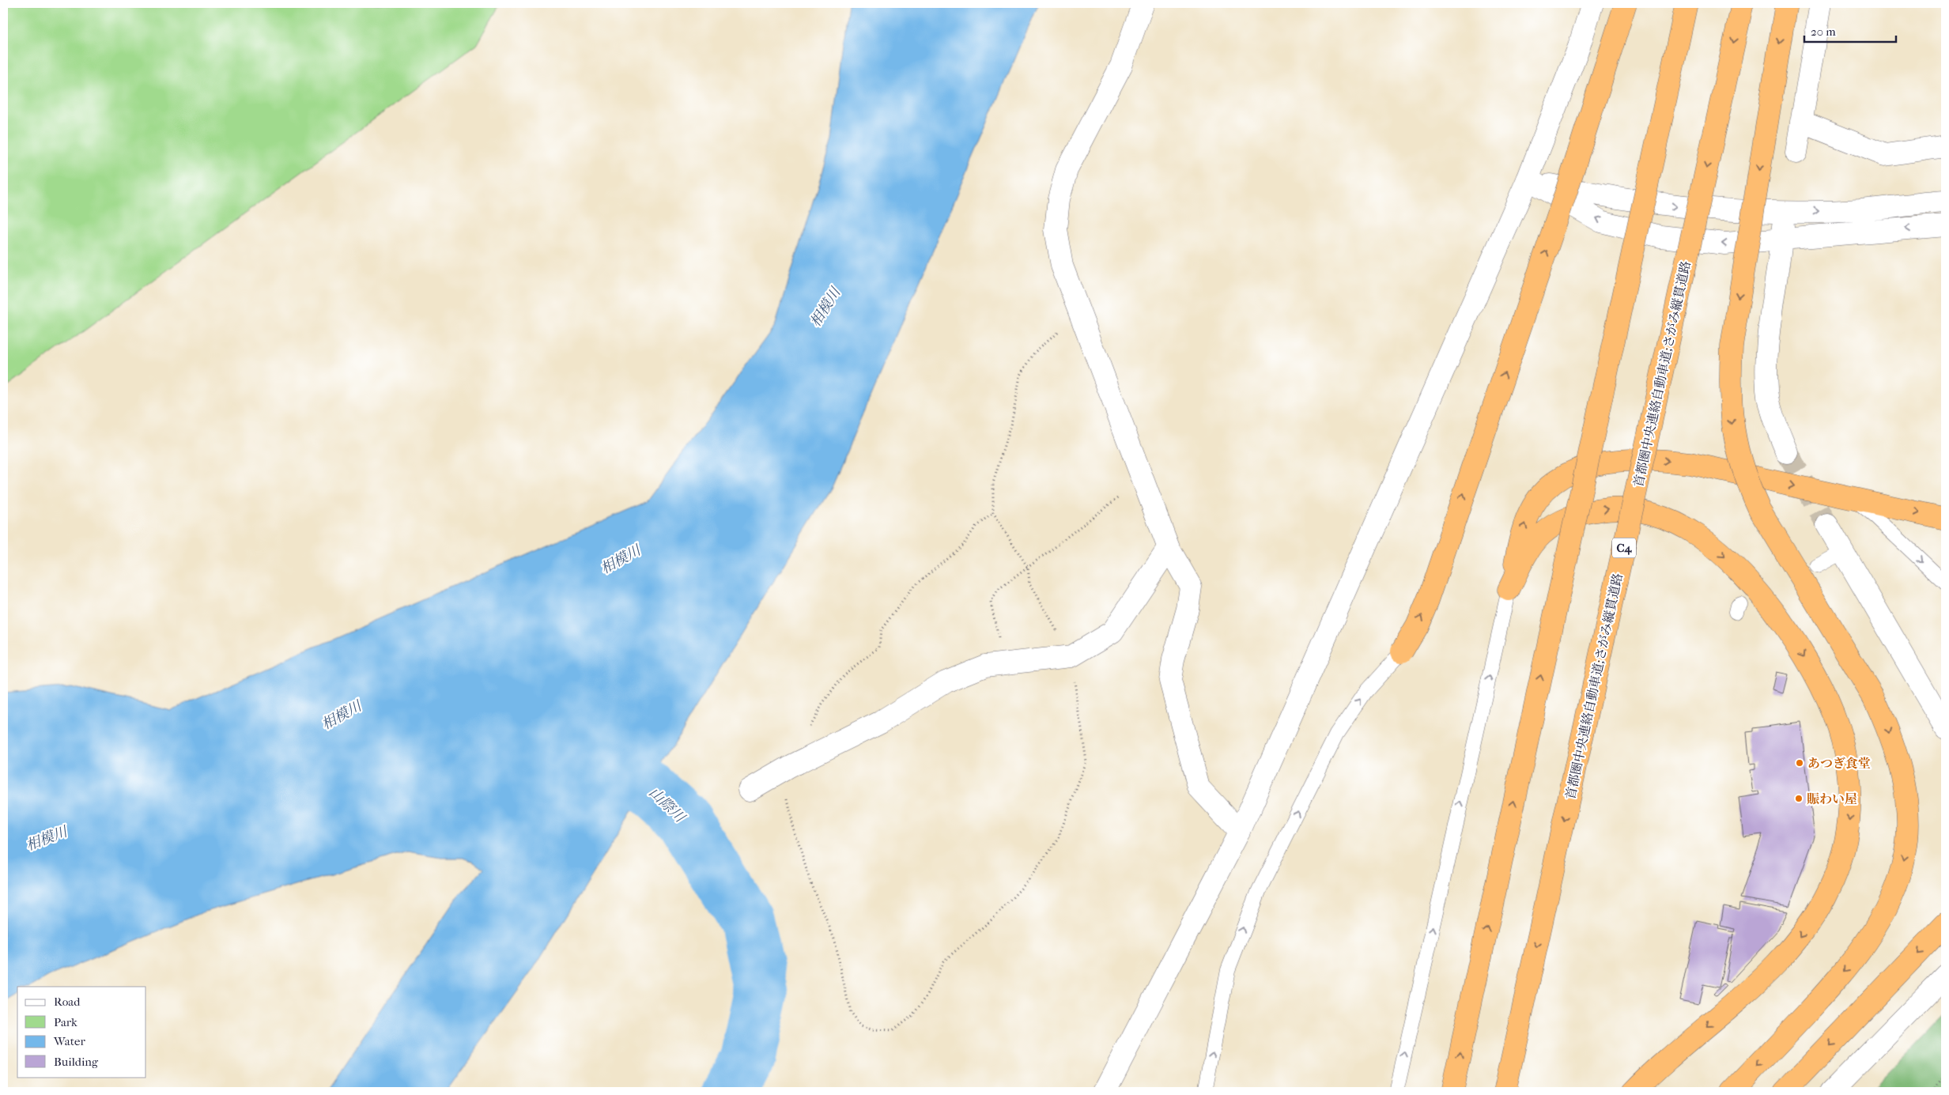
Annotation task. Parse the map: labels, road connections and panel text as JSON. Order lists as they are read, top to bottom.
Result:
{
  "streets": {
    "highway": ["首都圏中央連絡自動車道;さがみ縦貫道路", "C4"]
  },
  "water": ["相模川", "山際川"],
  "places": ["あつぎ食堂", "賑わい屋"],
  "legend": [
    "Road",
    "Park",
    "Water",
    "Building"
  ],
  "scale_bar": "20 m"
}
